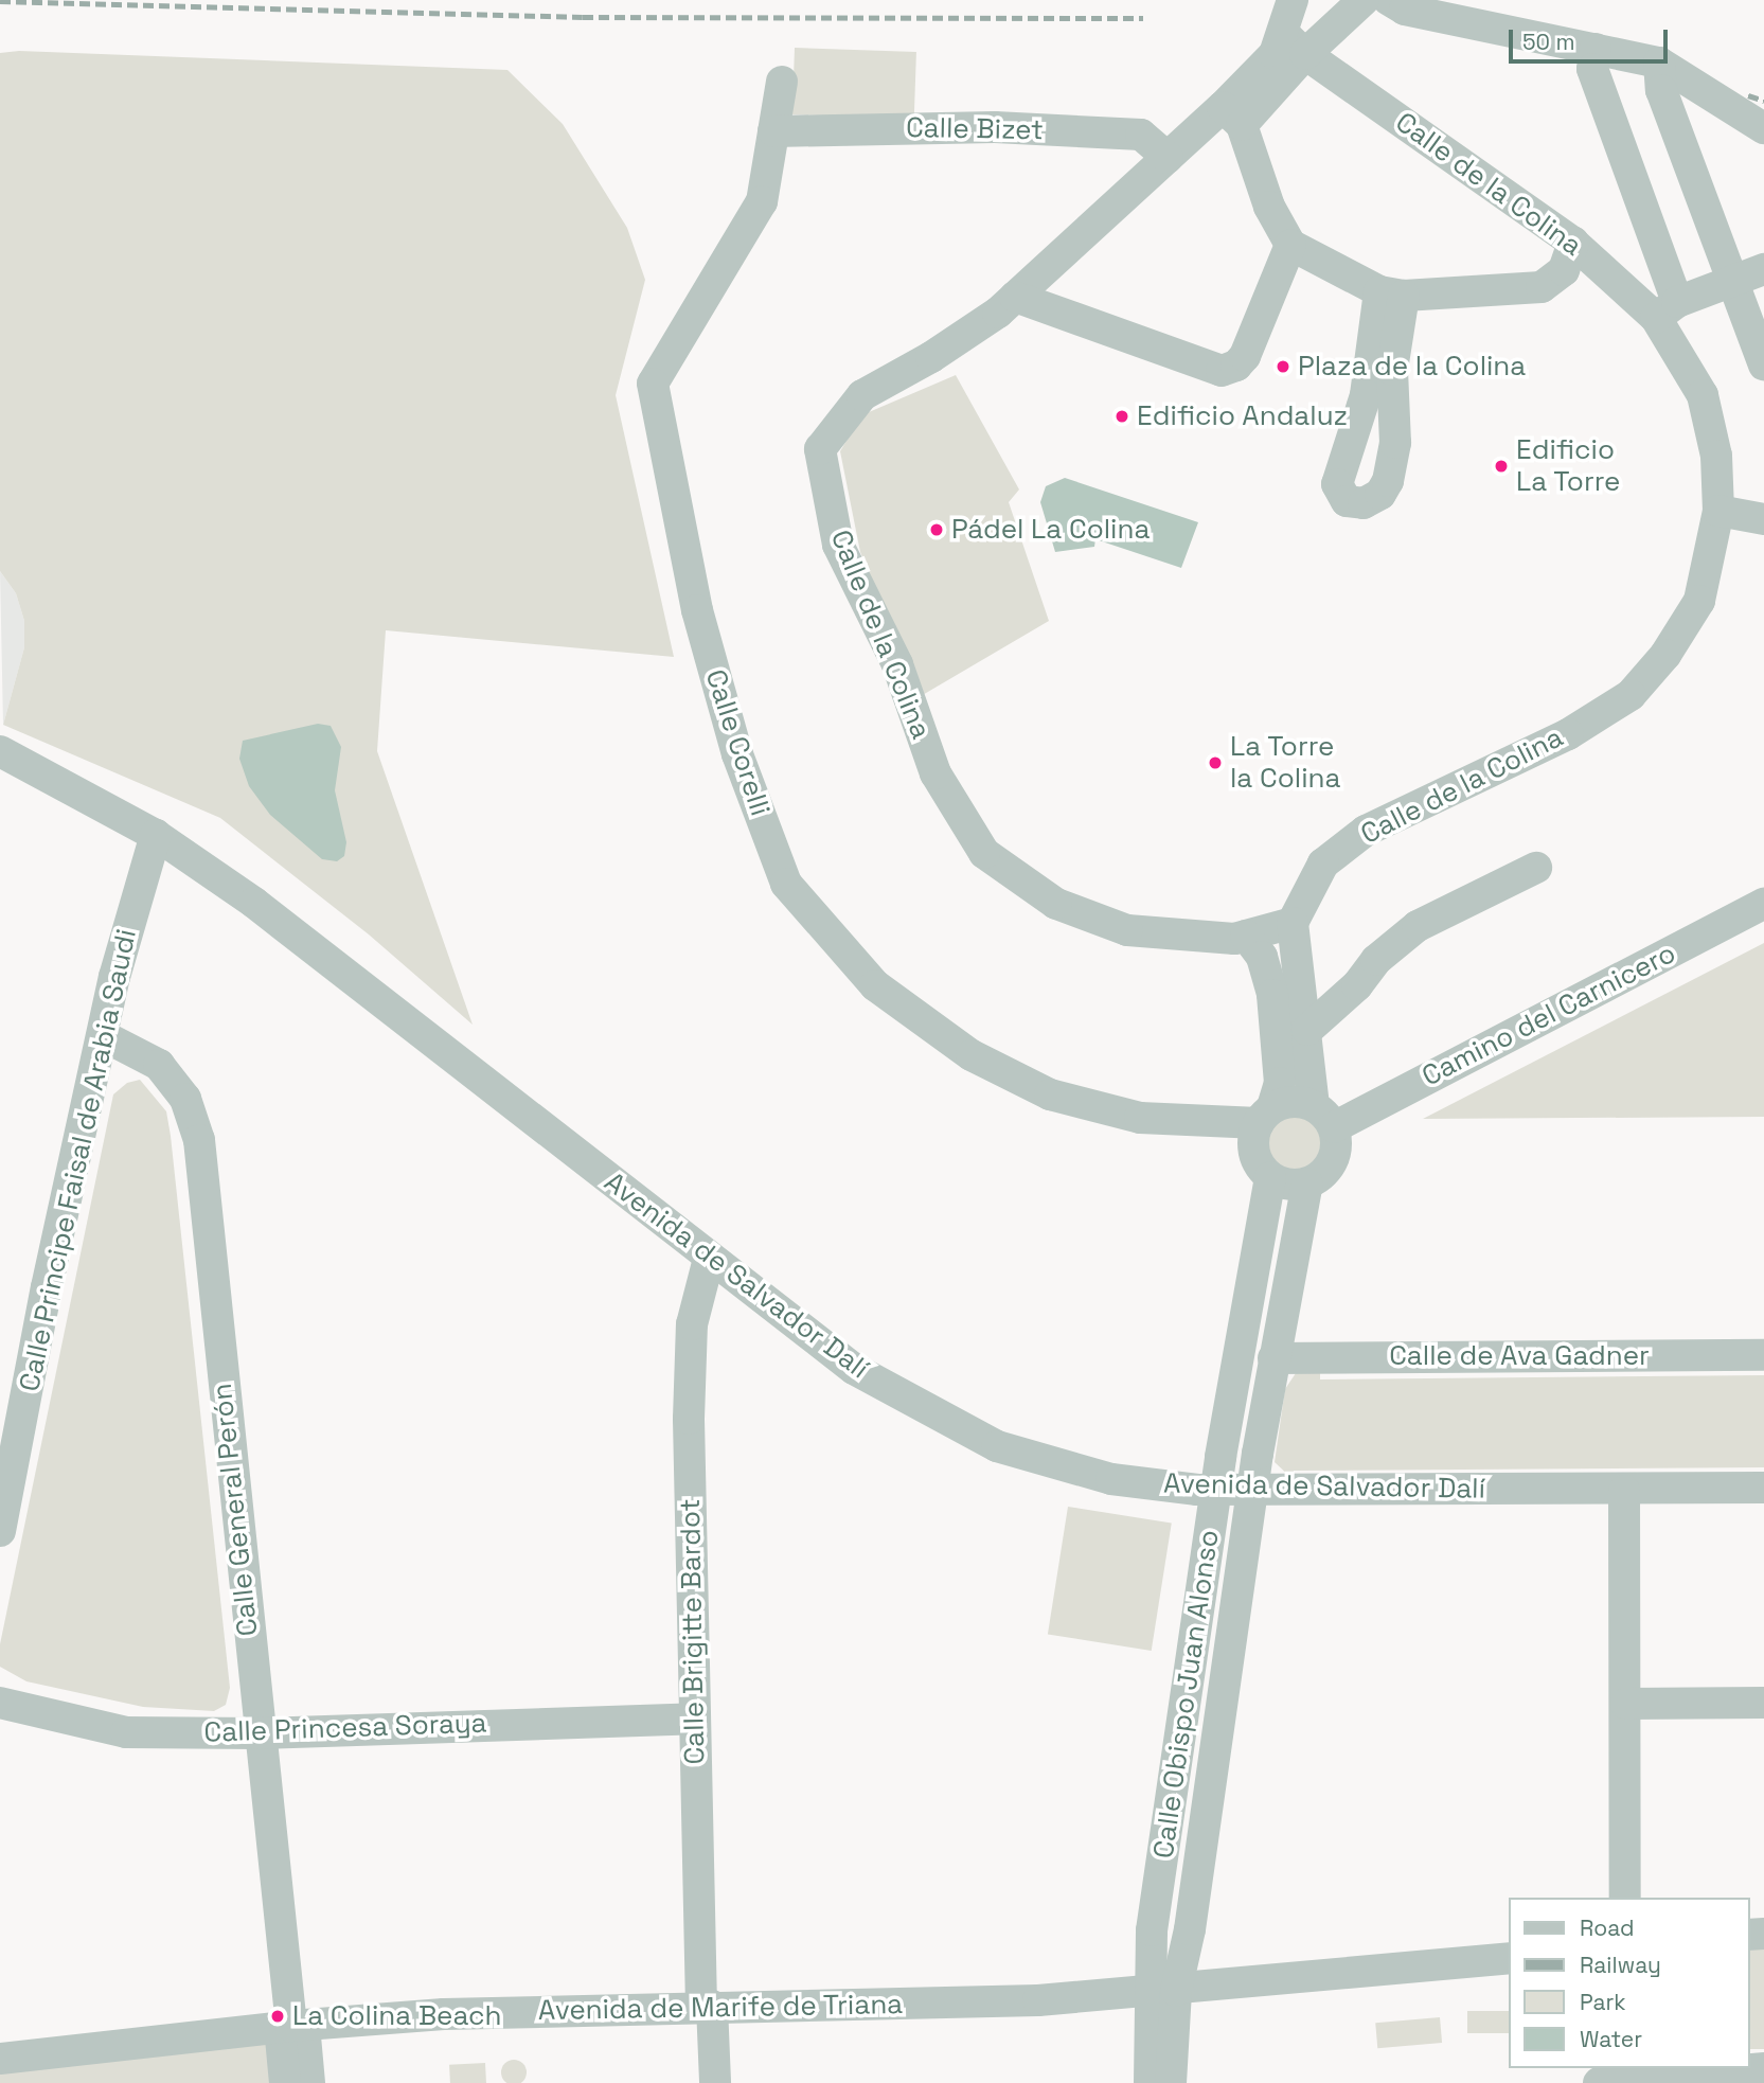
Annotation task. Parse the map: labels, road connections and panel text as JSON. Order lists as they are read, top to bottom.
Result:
{
  "streets": {
    "street": [
      "Calle Bizet",
      "Calle de la Colina",
      "Calle Corelli",
      "Camino del Carnicero",
      "Calle Principe Faisal de Arabia Saudi",
      "Avenida de Salvador Dalí",
      "Calle de Ava Gadner",
      "Calle General Perón",
      "Calle Brigitte Bardot",
      "Calle Obispo Juan Alonso",
      "Calle Princesa Soraya",
      "Avenida de Marife de Triana"
    ]
  },
  "crossings": [
    ["Calle Bizet", "Calle de la Colina"],
    ["Calle Bizet", "Calle Corelli"],
    ["Calle Corelli", "Camino del Carnicero"],
    ["Calle Corelli", "Calle Obispo Juan Alonso"],
    ["Camino del Carnicero", "Calle Obispo Juan Alonso"],
    ["Calle Principe Faisal de Arabia Saudi", "Avenida de Salvador Dalí"],
    ["Calle Principe Faisal de Arabia Saudi", "Calle General Perón"],
    ["Avenida de Salvador Dalí", "Calle Brigitte Bardot"],
    ["Avenida de Salvador Dalí", "Calle Obispo Juan Alonso"],
    ["Calle de Ava Gadner", "Calle Obispo Juan Alonso"],
    ["Calle General Perón", "Calle Princesa Soraya"],
    ["Calle General Perón", "Avenida de Marife de Triana"],
    ["Calle Brigitte Bardot", "Calle Princesa Soraya"],
    ["Calle Brigitte Bardot", "Avenida de Marife de Triana"],
    ["Calle Obispo Juan Alonso", "Avenida de Marife de Triana"]
  ],
  "places": [
    "Plaza de la Colina",
    "Edificio Andaluz",
    "Edificio La Torre",
    "Pádel La Colina",
    "La Torre la Colina",
    "La Colina Beach"
  ],
  "legend": [
    "Road",
    "Railway",
    "Park",
    "Water"
  ],
  "scale_bar": "50 m"
}
